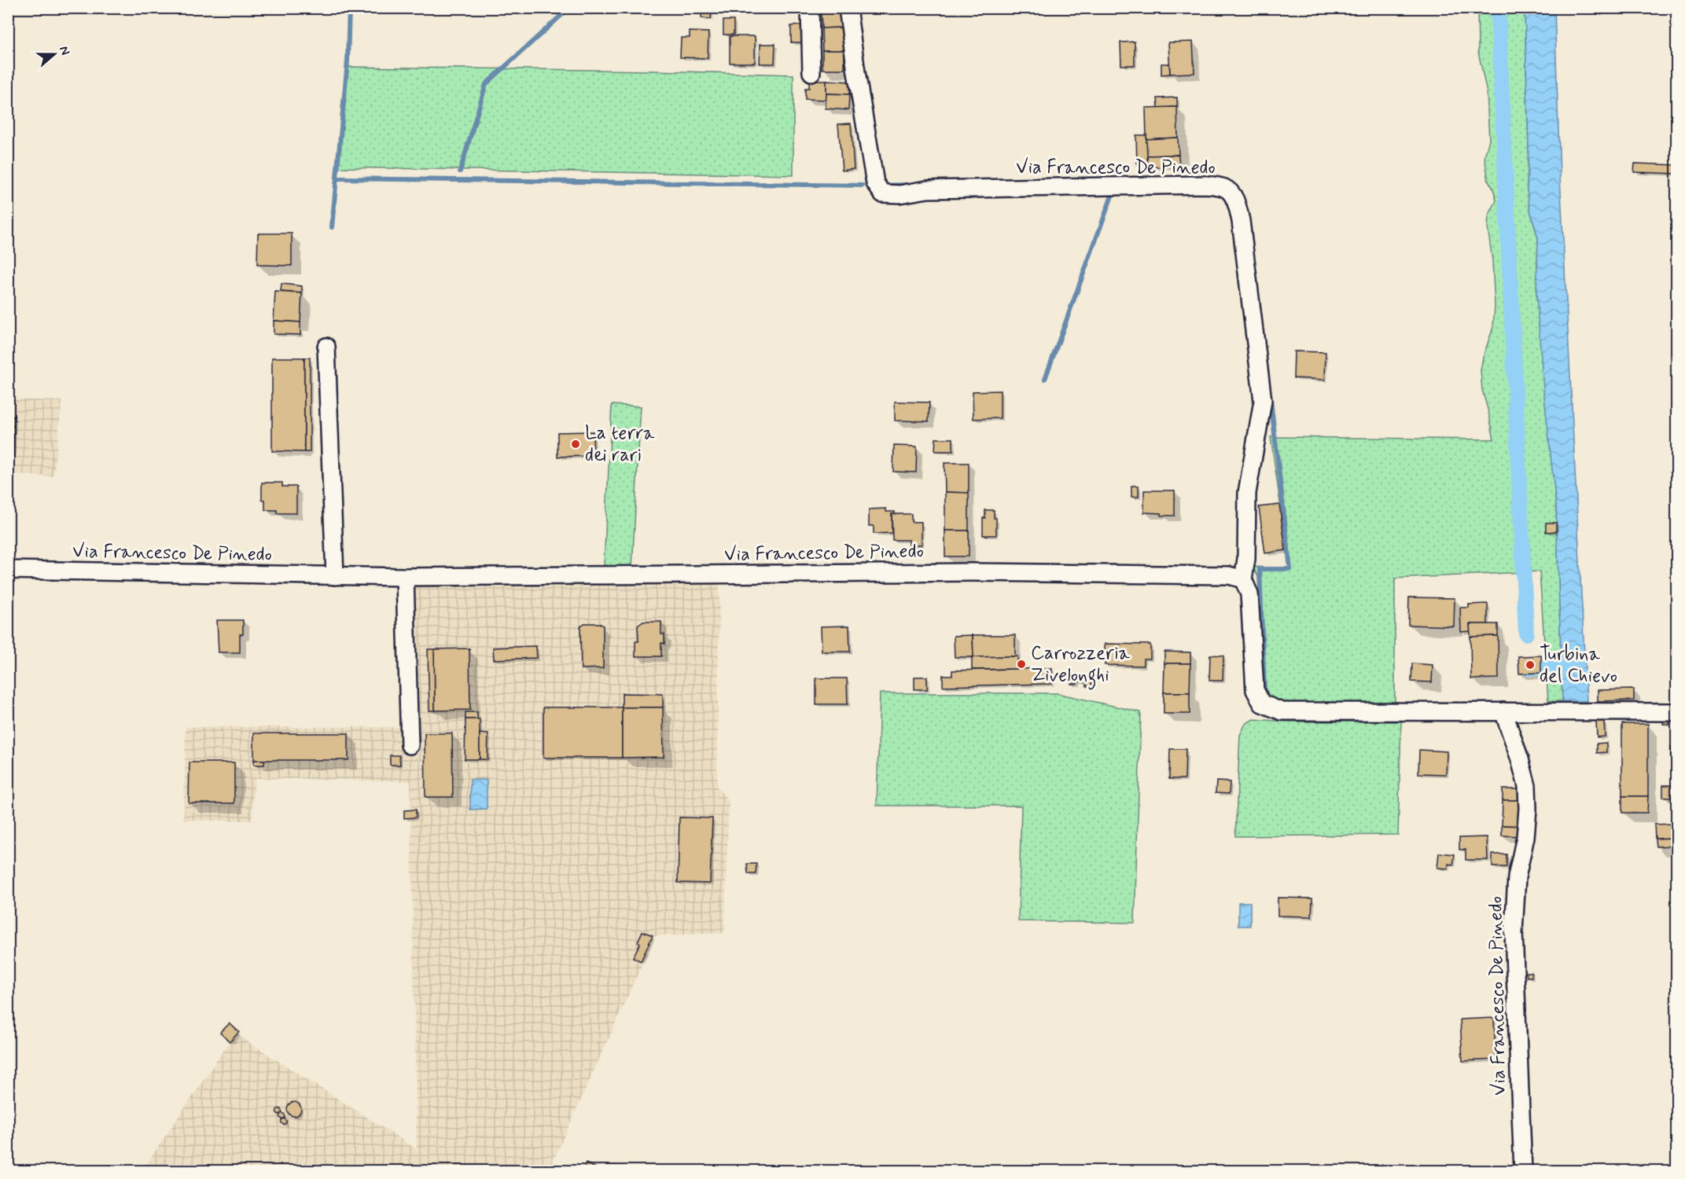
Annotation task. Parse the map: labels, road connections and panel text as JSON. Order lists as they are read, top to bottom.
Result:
{
  "streets": {
    "street": ["Via Francesco De Pinedo"]
  },
  "places": ["La terra dei rari", "Carrozzeria Zivelonghi", "Turbina del Chievo"],
  "north": "right"
}
